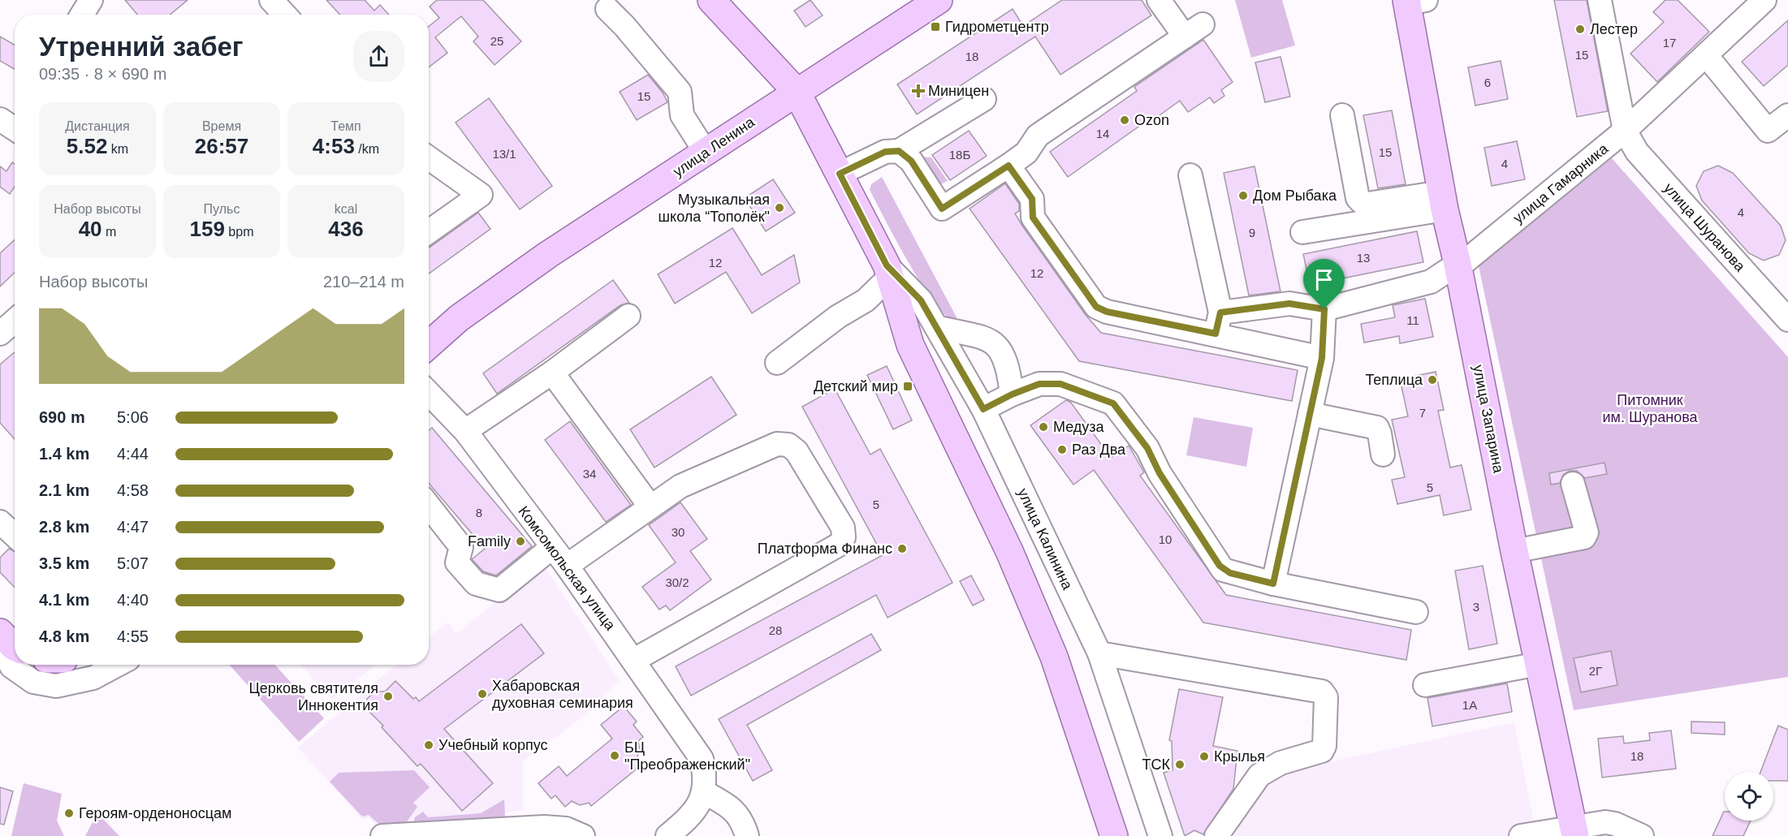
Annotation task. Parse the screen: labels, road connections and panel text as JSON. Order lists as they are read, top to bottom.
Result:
{
  "streets": {
    "main road": ["улица Ленина", "улица Запарина", "улица Калинина"],
    "street": ["улица Гамарника", "улица Шуранова", "Комсомольская улица"]
  },
  "crossings": [
    ["улица Ленина", "улица Калинина"],
    ["улица Гамарника", "улица Шуранова"],
    ["улица Гамарника", "улица Запарина"]
  ],
  "parks": ["Питомник им. Шуранова"],
  "places": {
    "transit": ["Гидрометцентр", "Детский мир"],
    "other": [
      "Лестер",
      "Ozon",
      "Дом Рыбака",
      "Музыкальная школа “Тополёк\"",
      "Теплица",
      "Медуза",
      "Раз Два",
      "Family",
      "Платформа Финанс",
      "Хабаровская духовная семинария",
      "Церковь святителя Иннокентия",
      "Учебный корпус",
      "БЦ \"Преображенский\"",
      "Крылья",
      "ТСК",
      "Героям-орденоносцам"
    ],
    "health": ["Миницен"]
  },
  "house_numbers": [
    "25",
    "17",
    "15",
    "18",
    "6",
    "15",
    "14",
    "15",
    "13/1",
    "18Б",
    "4",
    "4",
    "9",
    "13",
    "12",
    "12",
    "11",
    "7",
    "34",
    "5",
    "5",
    "8",
    "30",
    "10",
    "30/2",
    "3",
    "28",
    "2Г",
    "1А",
    "18"
  ],
  "page": {
    "heading": ["Утренний забег", "09:35 · 8 × 690 m"],
    "stats": [
      ["Дистанция", "5.52 km"],
      ["Время", "26:57"],
      ["Темп", "4:53 /km"],
      ["Набор высоты", "40 m"],
      ["Пульс", "159 bpm"],
      ["kcal", "436"]
    ],
    "chart": ["Набор высоты", "210–214 m"],
    "list": [
      {
        "name": "690 m",
        "note": "5:06"
      },
      {
        "name": "1.4 km",
        "note": "4:44"
      },
      {
        "name": "2.1 km",
        "note": "4:58"
      },
      {
        "name": "2.8 km",
        "note": "4:47"
      },
      {
        "name": "3.5 km",
        "note": "5:07"
      },
      {
        "name": "4.1 km",
        "note": "4:40"
      },
      {
        "name": "4.8 km",
        "note": "4:55"
      }
    ]
  }
}
